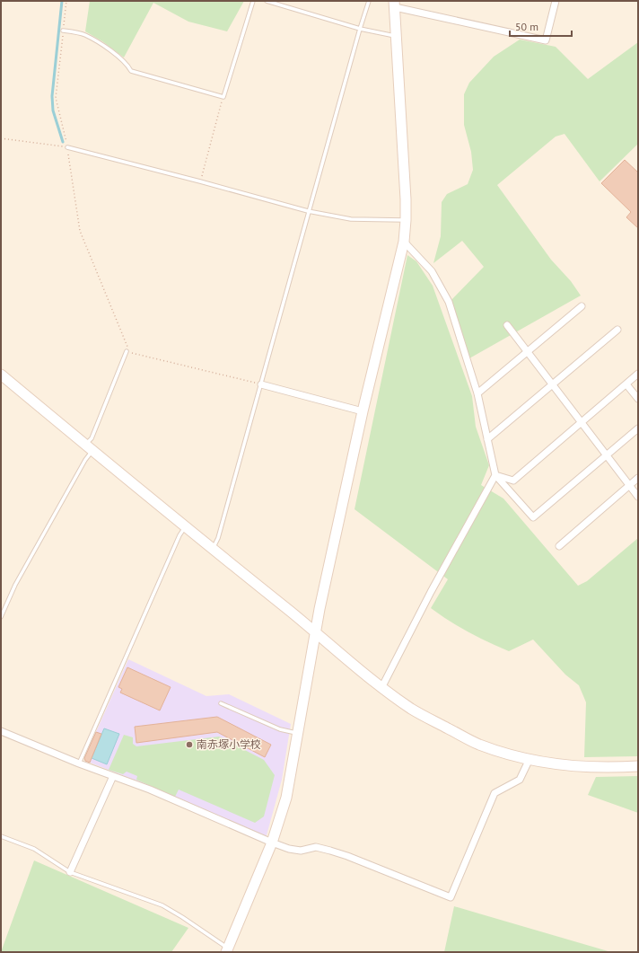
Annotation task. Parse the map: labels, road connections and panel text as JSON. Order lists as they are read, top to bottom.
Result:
{
  "places": ["南赤塚小学校"],
  "scale_bar": "50 m"
}
